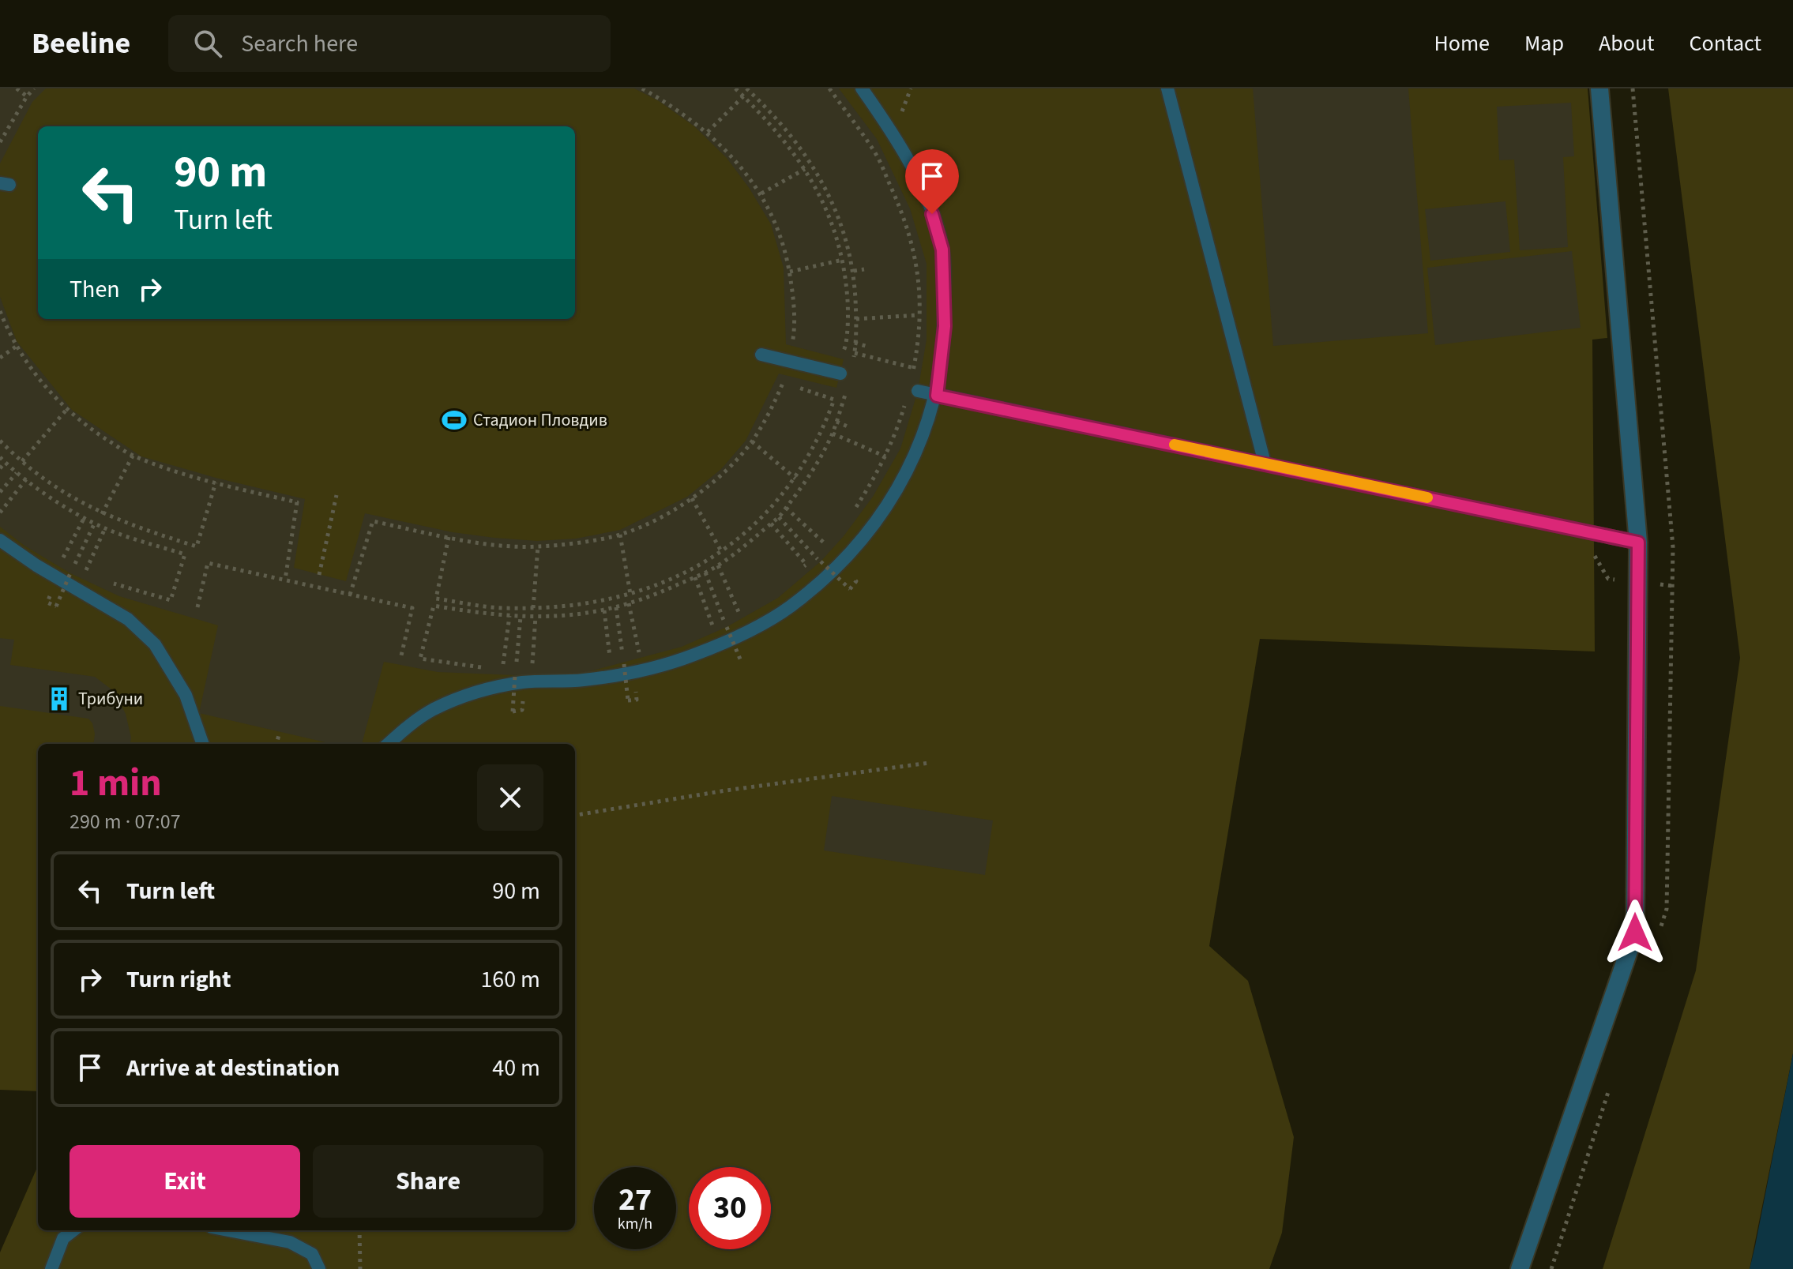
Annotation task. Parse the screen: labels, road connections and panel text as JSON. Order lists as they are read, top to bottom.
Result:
{
  "places": {
    "sports": ["Стадион Пловдив"],
    "building": ["Трибуни"]
  },
  "page": {
    "header": "Beeline",
    "search": "Search here",
    "nav": [
      "Home",
      "Map",
      "About",
      "Contact"
    ],
    "turn": ["90 m", "Turn left"],
    "then": "Then",
    "heading": ["1 min", "290 m · 07:07"],
    "list": [
      {
        "name": "Turn left",
        "value": "90 m"
      },
      {
        "name": "Turn right",
        "value": "160 m"
      },
      {
        "name": "Arrive at destination",
        "value": "40 m"
      }
    ],
    "buttons": ["Exit", "Share"],
    "speed": "27 km/h",
    "limit": "30"
  }
}
